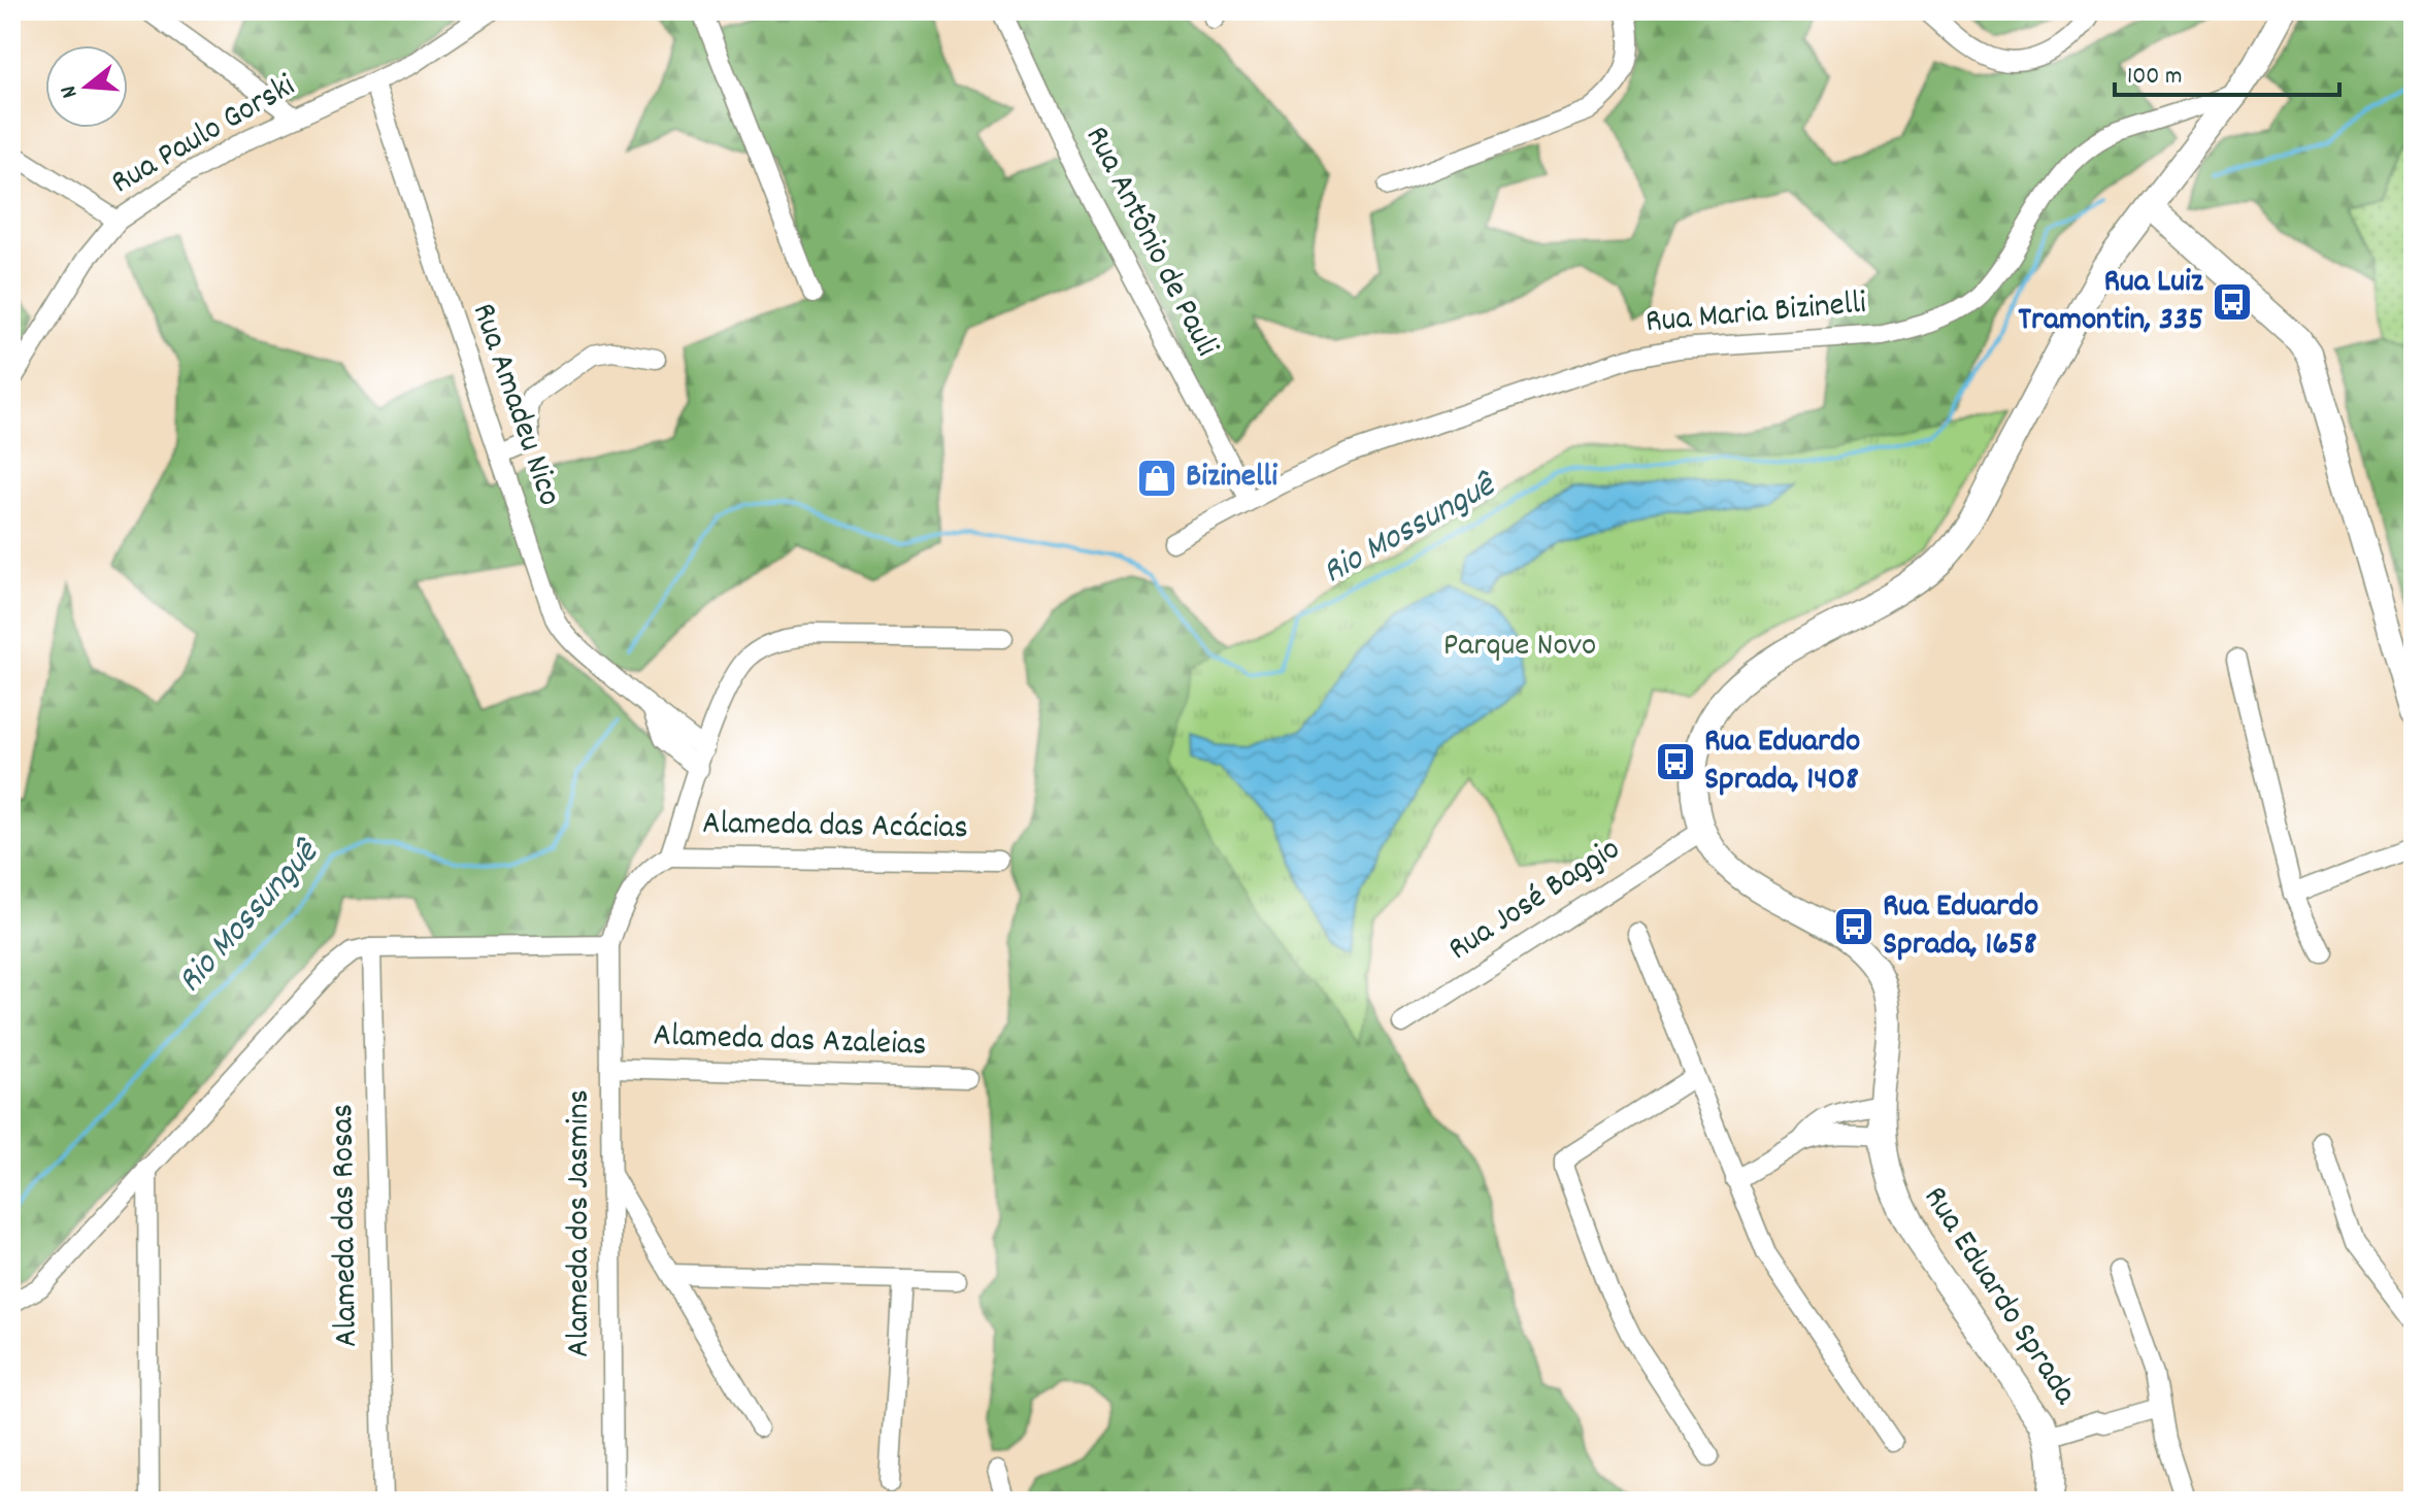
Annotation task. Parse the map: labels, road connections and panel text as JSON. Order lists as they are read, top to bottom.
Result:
{
  "streets": {
    "main road": ["Rua Eduardo Sprada"],
    "street": [
      "Rua Paulo Gorski",
      "Rua Antônio de Pauli",
      "Rua Maria Bizinelli",
      "Rua Amadeu Nico",
      "Alameda das Acácias",
      "Rua José Baggio",
      "Alameda das Azaleias",
      "Alameda dos Jasmins",
      "Alameda das Rosas"
    ]
  },
  "crossings": [
    ["Rua Paulo Gorski", "Rua Amadeu Nico"],
    ["Rua Antônio de Pauli", "Rua Maria Bizinelli"],
    ["Rua Maria Bizinelli", "Rua Eduardo Sprada"],
    ["Rua José Baggio", "Rua Eduardo Sprada"],
    ["Alameda das Azaleias", "Alameda dos Jasmins"]
  ],
  "water": ["Rio Mossunguê"],
  "parks": ["Parque Novo"],
  "places": {
    "bus stop": ["Rua Luiz Tramontin, 335", "Rua Eduardo Sprada, 1408", "Rua Eduardo Sprada, 1658"],
    "shop": ["Bizinelli"]
  },
  "scale_bar": "100 m",
  "north": "left"
}
